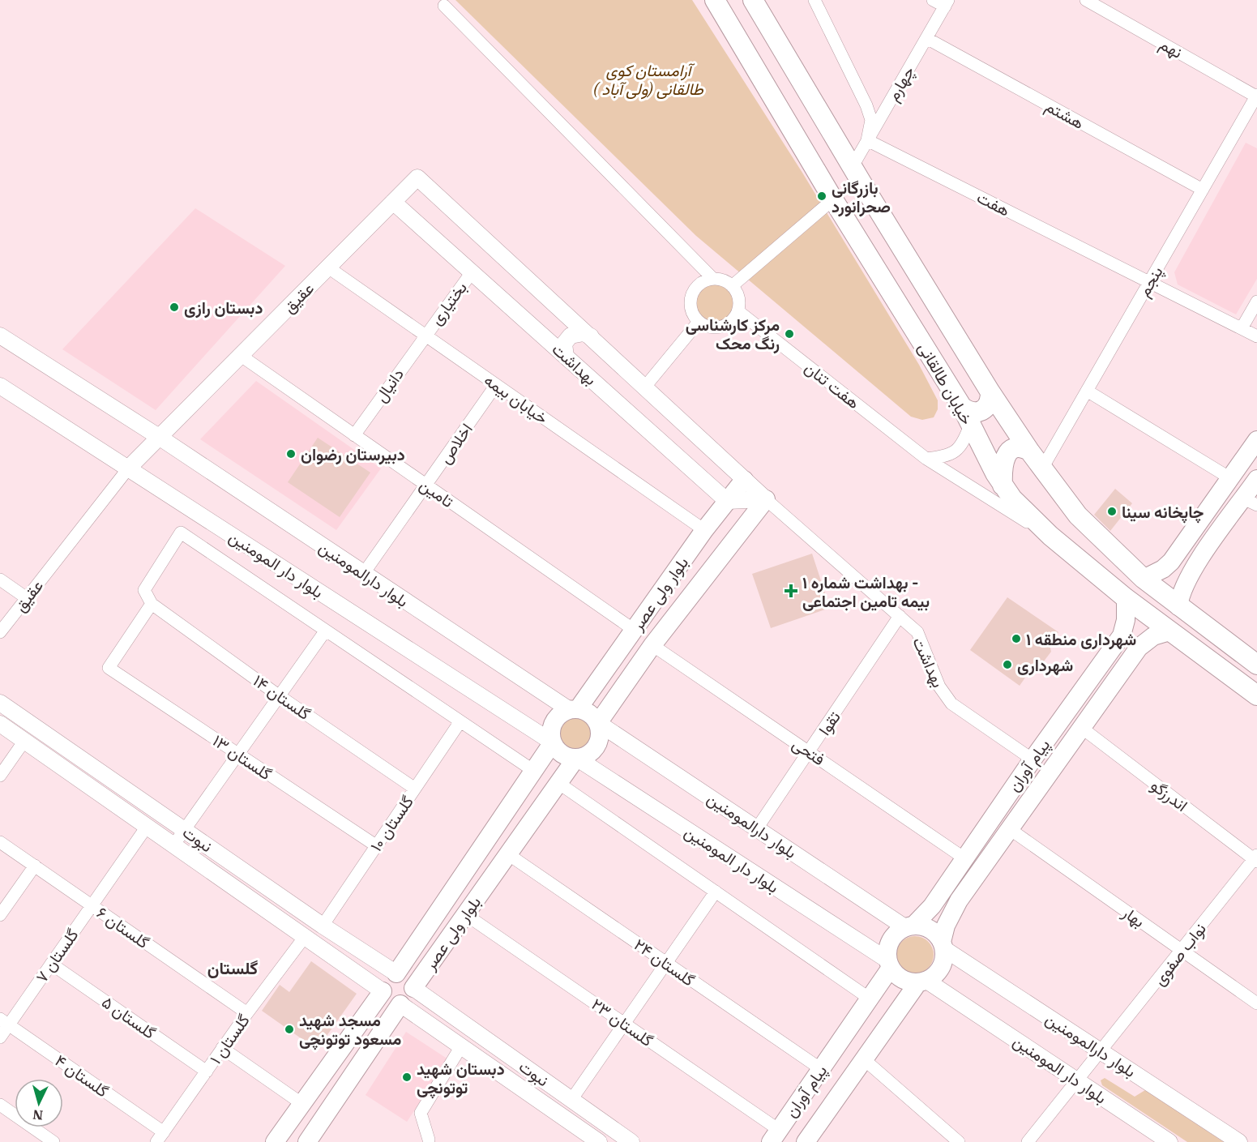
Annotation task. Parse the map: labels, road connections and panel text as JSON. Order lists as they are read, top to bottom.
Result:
{
  "streets": {
    "main road": ["خیابان طالقانی", "بلوار ولی عصر", "پیام آوران"],
    "street": [
      "نهم",
      "چهارم",
      "هشتم",
      "هفت",
      "پنجم",
      "عقیق",
      "بختیاری",
      "بهداشت",
      "دانیال",
      "هفت تنان",
      "خیابان بیمه",
      "اخلاص",
      "تامین",
      "بلوار دار المومنین",
      "بلوار دارالمومنین",
      "گلستان ۱۴",
      "تقوا",
      "فتحی",
      "گلستان ۱۳",
      "اندرزگو",
      "گلستان ۱۰",
      "نبوت",
      "بهار",
      "گلستان ۶",
      "نواب صفوی",
      "گلستان ۷",
      "گلستان ۲۴",
      "گلستان ۵",
      "گلستان ۲۳",
      "گلستان ۱",
      "گلستان ۴"
    ]
  },
  "crossings": [
    ["نهم", "پنجم"],
    ["چهارم", "هشتم"],
    ["چهارم", "هفت"],
    ["چهارم", "خیابان طالقانی"],
    ["هشتم", "پنجم"],
    ["هفت", "پنجم"],
    ["پنجم", "خیابان طالقانی"],
    ["عقیق", "بهداشت"],
    ["عقیق", "خیابان بیمه"],
    ["عقیق", "تامین"],
    ["عقیق", "بلوار دار المومنین"],
    ["عقیق", "بلوار دارالمومنین"],
    ["بختیاری", "بهداشت"],
    ["بختیاری", "دانیال"],
    ["بختیاری", "خیابان بیمه"],
    ["بهداشت", "بلوار ولی عصر"],
    ["بهداشت", "تقوا"],
    ["بهداشت", "پیام آوران"],
    ["خیابان طالقانی", "هفت تنان"],
    ["خیابان طالقانی", "پیام آوران"],
    ["دانیال", "خیابان بیمه"],
    ["دانیال", "تامین"],
    ["خیابان بیمه", "اخلاص"],
    ["خیابان بیمه", "بلوار ولی عصر"],
    ["اخلاص", "تامین"],
    ["اخلاص", "بلوار دارالمومنین"],
    ["تامین", "بلوار ولی عصر"],
    ["بلوار دار المومنین", "بلوار دارالمومنین"],
    ["بلوار دار المومنین", "بلوار ولی عصر"],
    ["بلوار دار المومنین", "پیام آوران"],
    ["بلوار دار المومنین", "نواب صفوی"],
    ["بلوار دارالمومنین", "بلوار ولی عصر"],
    ["بلوار دارالمومنین", "تقوا"],
    ["بلوار دارالمومنین", "پیام آوران"],
    ["بلوار دارالمومنین", "نواب صفوی"],
    ["بلوار ولی عصر", "فتحی"],
    ["بلوار ولی عصر", "نبوت"],
    ["بلوار ولی عصر", "گلستان ۲۴"],
    ["بلوار ولی عصر", "گلستان ۲۳"],
    ["گلستان ۱۴", "گلستان ۱۳"],
    ["گلستان ۱۴", "گلستان ۱۰"],
    ["تقوا", "فتحی"],
    ["فتحی", "پیام آوران"],
    ["گلستان ۱۳", "گلستان ۱۰"],
    ["پیام آوران", "اندرزگو"],
    ["پیام آوران", "بهار"],
    ["پیام آوران", "گلستان ۲۴"],
    ["پیام آوران", "گلستان ۲۳"],
    ["اندرزگو", "نواب صفوی"],
    ["گلستان ۱۰", "نبوت"],
    ["نبوت", "گلستان ۷"],
    ["نبوت", "گلستان ۱"],
    ["بهار", "نواب صفوی"],
    ["گلستان ۶", "گلستان ۷"],
    ["گلستان ۶", "گلستان ۱"],
    ["گلستان ۷", "گلستان ۵"],
    ["گلستان ۷", "گلستان ۴"],
    ["گلستان ۵", "گلستان ۱"],
    ["گلستان ۱", "گلستان ۴"]
  ],
  "districts": ["گلستان"],
  "parks": ["آرامستان کوی طالقانی (ولی آباد )"],
  "places": {
    "other": [
      "بازرگانی صحرانورد",
      "دبستان رازی",
      "مرکز کارشناسی رنگ محک",
      "دبیرستان رضوان",
      "چاپخانه سینا",
      "شهرداری منطقه ۱",
      "شهرداری",
      "مسجد شهید مسعود توتونچی",
      "دبستان شهید توتونچی"
    ],
    "health": ["بهداشت شماره ۱ - بیمه تامین اجتماعی"]
  },
  "north": "bottom"
}
